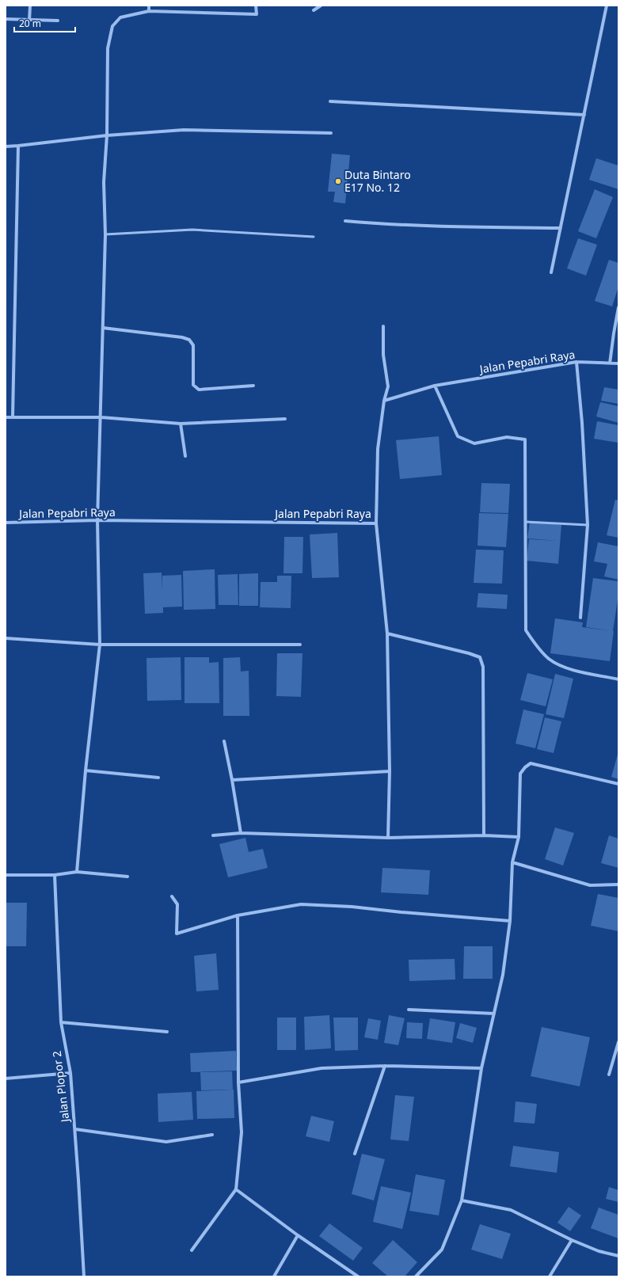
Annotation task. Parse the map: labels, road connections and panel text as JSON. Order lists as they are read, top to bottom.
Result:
{
  "streets": {
    "street": ["Jalan Pepabri Raya", "Jalan Plopor 2"]
  },
  "places": ["Duta Bintaro E17 No. 12"],
  "scale_bar": "20 m"
}
